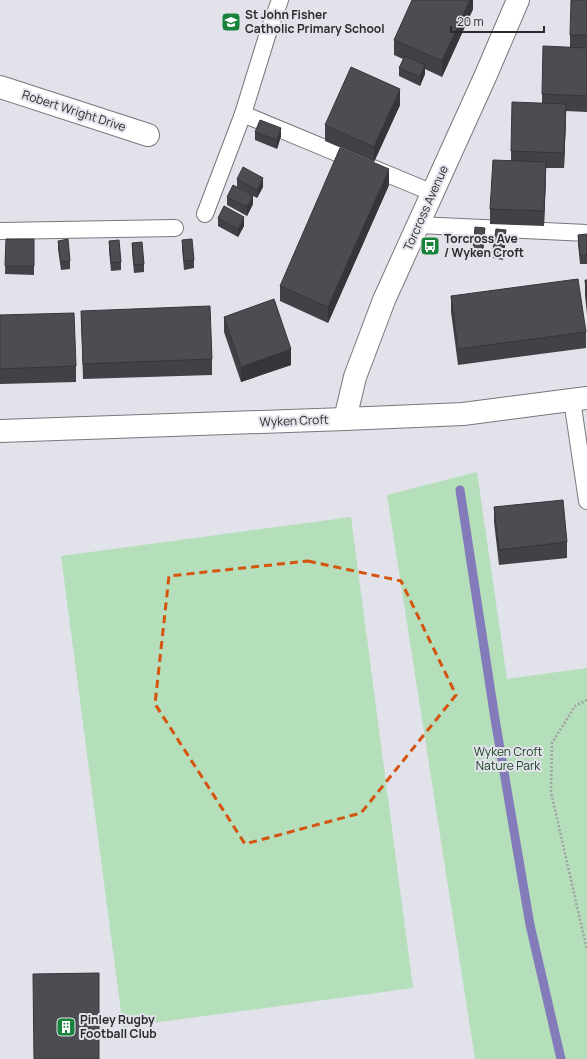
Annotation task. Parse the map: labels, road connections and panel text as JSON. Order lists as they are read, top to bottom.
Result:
{
  "streets": {
    "street": ["Robert Wright Drive", "Torcross Avenue", "Wyken Croft"]
  },
  "crossings": [
    ["Torcross Avenue", "Wyken Croft"]
  ],
  "parks": ["Wyken Croft Nature Park"],
  "places": {
    "school or university": ["St John Fisher Catholic Primary School"],
    "bus stop": ["Torcross Ave / Wyken Croft"],
    "building": ["Pinley Rugby Football Club"]
  },
  "scale_bar": "20 m"
}
